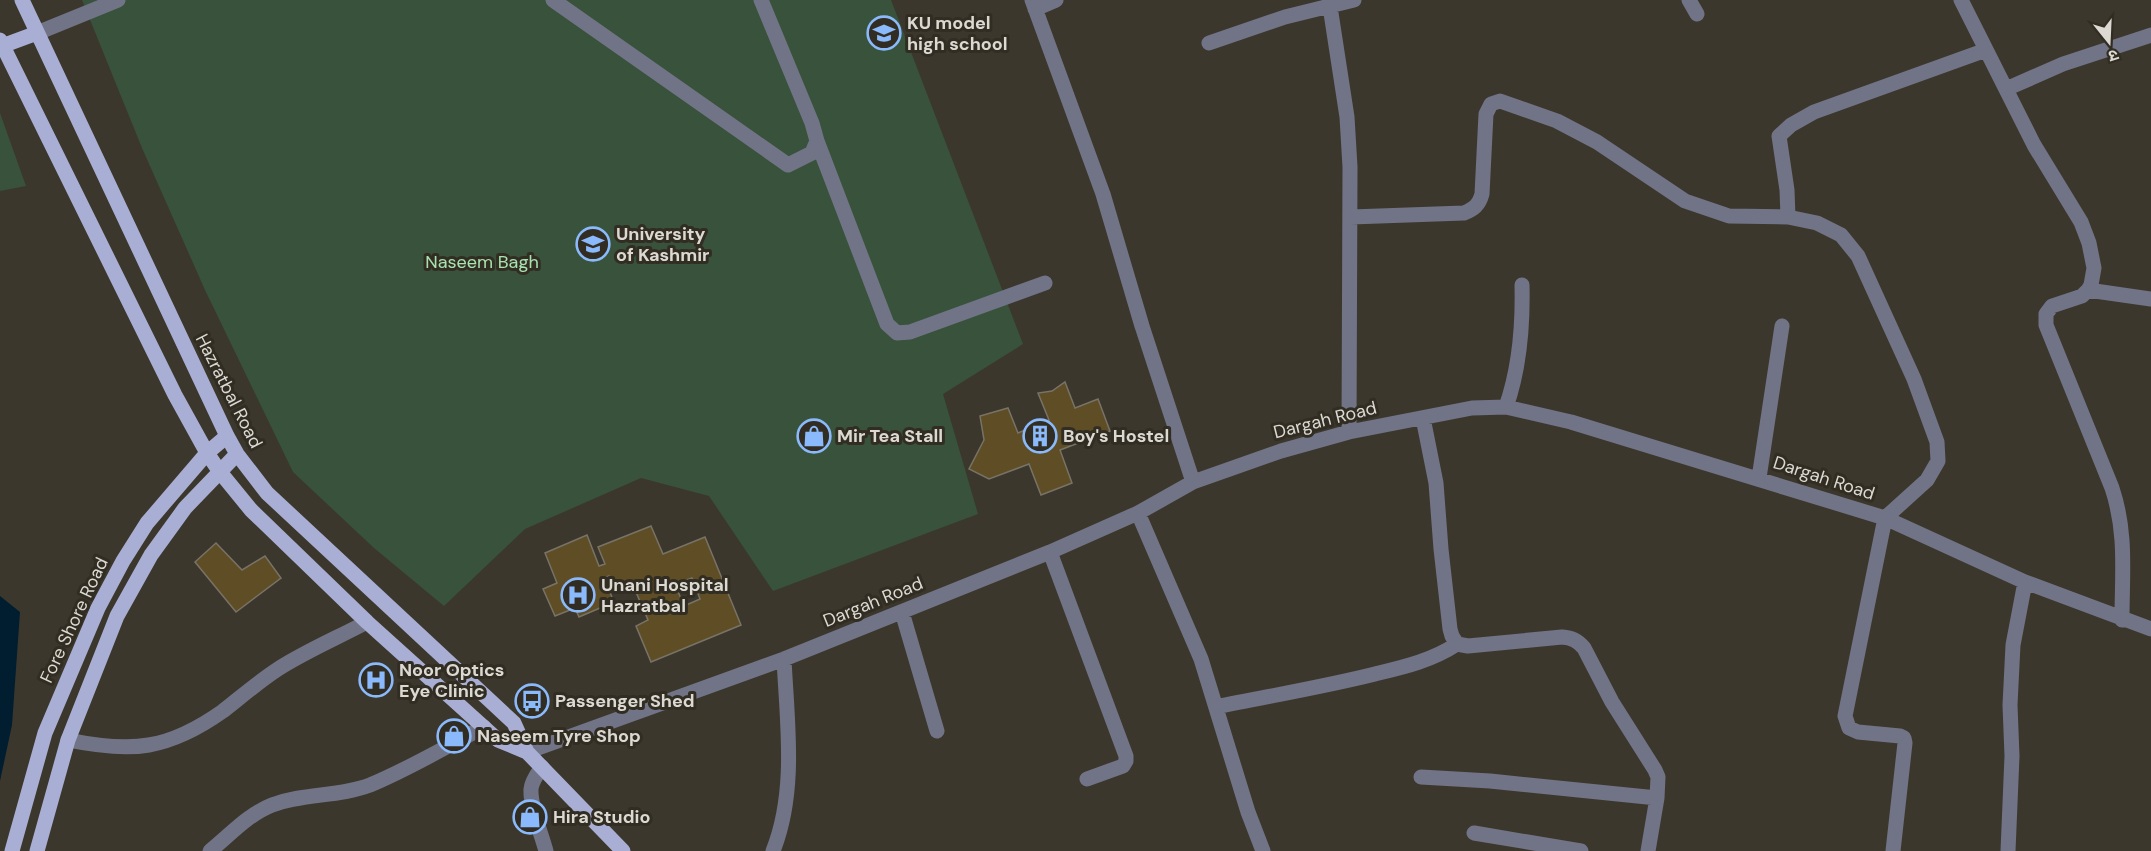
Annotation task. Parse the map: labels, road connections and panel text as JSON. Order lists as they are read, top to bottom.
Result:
{
  "streets": {
    "main road": ["Hazratbal Road", "Fore Shore Road"],
    "street": ["Dargah Road"]
  },
  "crossings": [
    ["Hazratbal Road", "Dargah Road"],
    ["Hazratbal Road", "Fore Shore Road"]
  ],
  "parks": ["Naseem Bagh"],
  "places": {
    "school or university": ["KU model high school", "University of Kashmir"],
    "shop": ["Mir Tea Stall", "Naseem Tyre Shop", "Hira Studio"],
    "building": ["Boy's Hostel"],
    "hospital": ["Unani Hospital Hazratbal", "Noor Optics Eye Clinic"],
    "bus stop": ["Passenger Shed"]
  },
  "north": "bottom"
}
